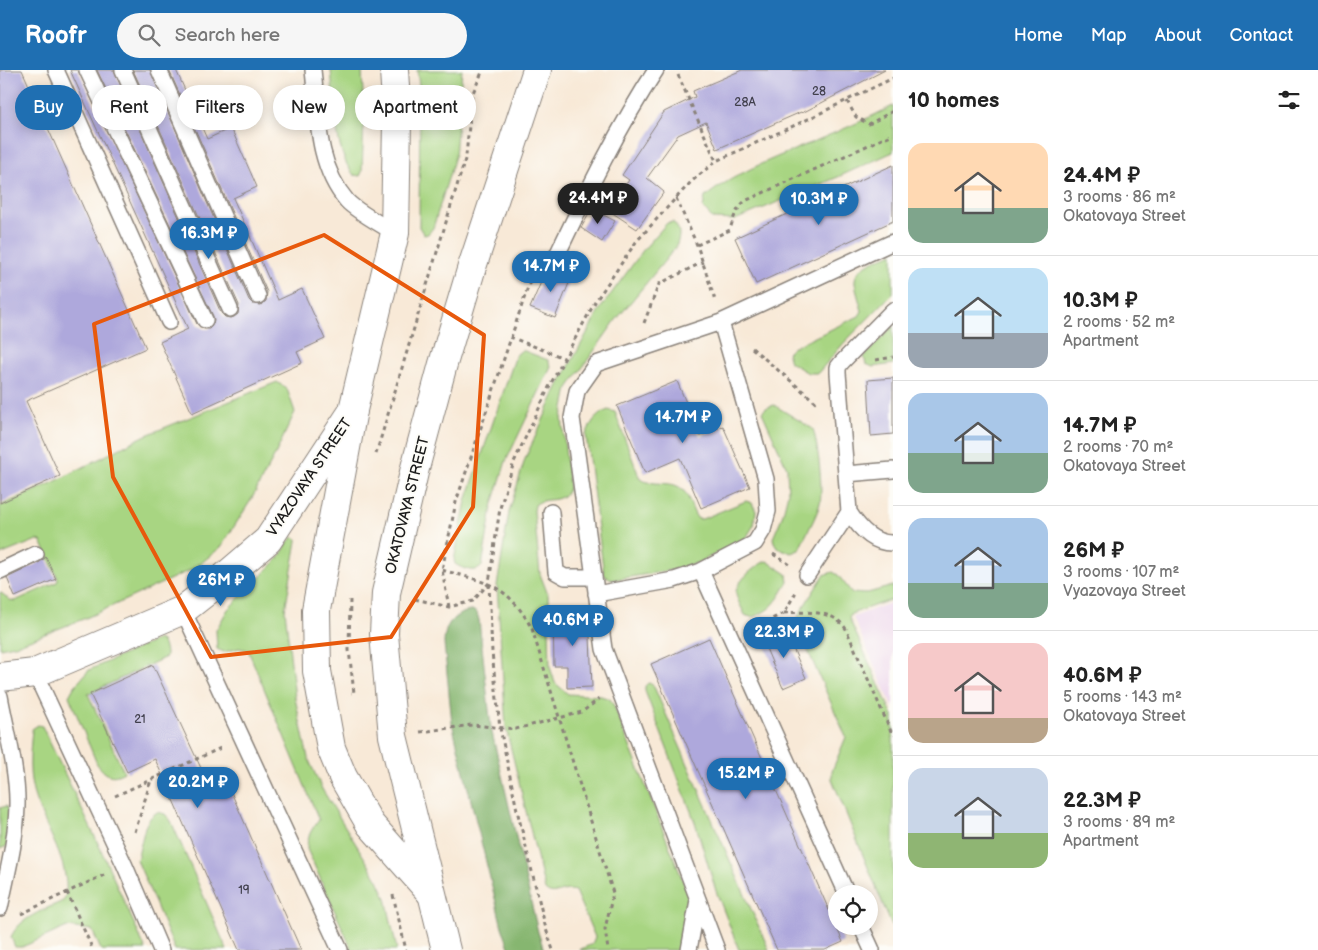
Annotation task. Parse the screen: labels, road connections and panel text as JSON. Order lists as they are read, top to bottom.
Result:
{
  "streets": {
    "main road": ["VYAZOVAYA STREET", "OKATOVAYA STREET"]
  },
  "house_numbers": [
    "28",
    "28А",
    "21",
    "19"
  ],
  "page": {
    "header": "Roofr",
    "search": "Search here",
    "nav": [
      "Home",
      "Map",
      "About",
      "Contact"
    ],
    "heading": "10 homes",
    "chip": [
      "Buy",
      "Rent",
      "Filters",
      "New",
      "Apartment"
    ],
    "list": [
      {
        "name": "24.4M ₽",
        "note": "3 rooms · 86 m² · Okatovaya Street"
      },
      {
        "name": "10.3M ₽",
        "note": "2 rooms · 52 m² · Apartment"
      },
      {
        "name": "14.7M ₽",
        "note": "2 rooms · 70 m² · Okatovaya Street"
      },
      {
        "name": "26M ₽",
        "note": "3 rooms · 107 m² · Vyazovaya Street"
      },
      {
        "name": "40.6M ₽",
        "note": "5 rooms · 143 m² · Okatovaya Street"
      },
      {
        "name": "22.3M ₽",
        "note": "3 rooms · 89 m² · Apartment"
      }
    ],
    "price": [
      "24.4M ₽",
      "10.3M ₽",
      "16.3M ₽",
      "14.7M ₽",
      "14.7M ₽",
      "26M ₽",
      "40.6M ₽",
      "22.3M ₽",
      "15.2M ₽",
      "20.2M ₽"
    ]
  }
}
